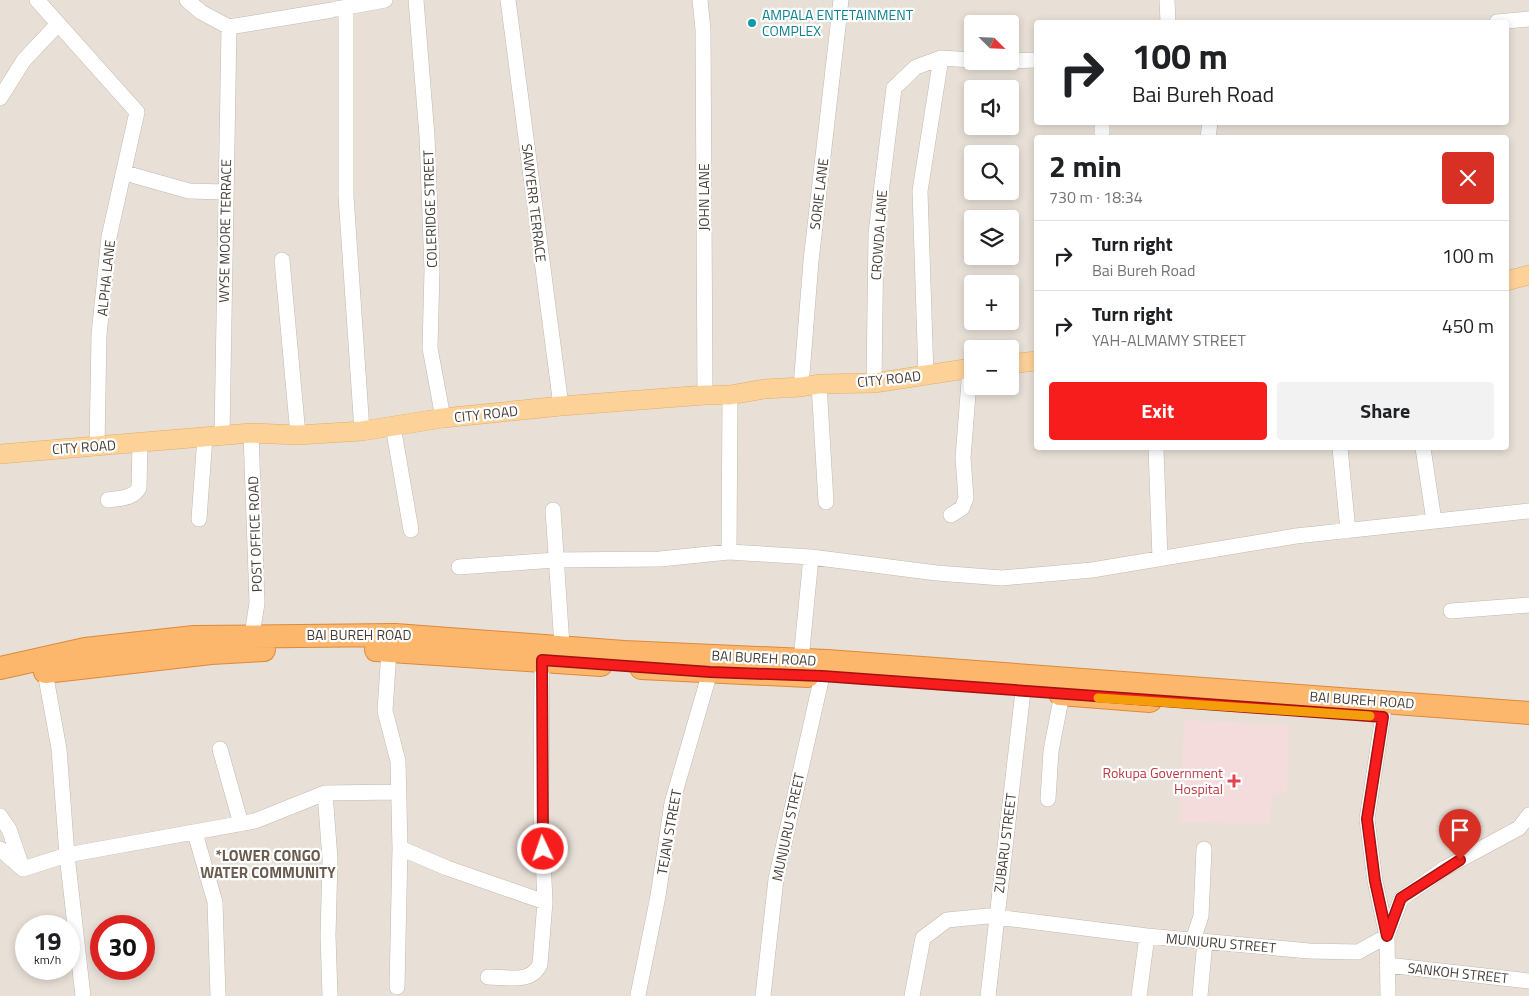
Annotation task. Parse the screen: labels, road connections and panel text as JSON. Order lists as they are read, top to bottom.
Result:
{
  "streets": {
    "highway": ["BAI BUREH ROAD"],
    "main road": ["CITY ROAD"],
    "street": [
      "SORIE LANE",
      "JOHN LANE",
      "SAWYERR TERRACE",
      "COLERIDGE STREET",
      "WYSE MOORE TERRACE",
      "CROWDA LANE",
      "ALPHA LANE",
      "POST OFFICE ROAD",
      "MUNJURU STREET",
      "TEJAN STREET",
      "ZUBARU STREET",
      "SANKOH STREET"
    ]
  },
  "crossings": [
    ["SORIE LANE", "CITY ROAD"],
    ["JOHN LANE", "CITY ROAD"],
    ["SAWYERR TERRACE", "CITY ROAD"],
    ["COLERIDGE STREET", "CITY ROAD"],
    ["WYSE MOORE TERRACE", "CITY ROAD"],
    ["CROWDA LANE", "CITY ROAD"],
    ["ALPHA LANE", "CITY ROAD"],
    ["CITY ROAD", "POST OFFICE ROAD"],
    ["POST OFFICE ROAD", "BAI BUREH ROAD"],
    ["BAI BUREH ROAD", "MUNJURU STREET"],
    ["BAI BUREH ROAD", "TEJAN STREET"],
    ["BAI BUREH ROAD", "ZUBARU STREET"],
    ["MUNJURU STREET", "ZUBARU STREET"]
  ],
  "districts": ["*LOWER CONGO WATER COMMUNITY"],
  "places": {
    "other": ["AMPALA ENTETAINMENT COMPLEX"],
    "health": ["Rokupa Government Hospital"]
  },
  "north": "bottom right",
  "page": {
    "map_buttons": ["+", "−"],
    "turn": ["100 m", "Bai Bureh Road"],
    "heading": ["2 min", "730 m · 18:34"],
    "list": [
      {
        "name": "Turn right",
        "note": "Bai Bureh Road",
        "value": "100 m"
      },
      {
        "name": "Turn right",
        "note": "YAH-ALMAMY STREET",
        "value": "450 m"
      }
    ],
    "buttons": ["Exit", "Share"],
    "speed": "19 km/h",
    "limit": "30"
  }
}
